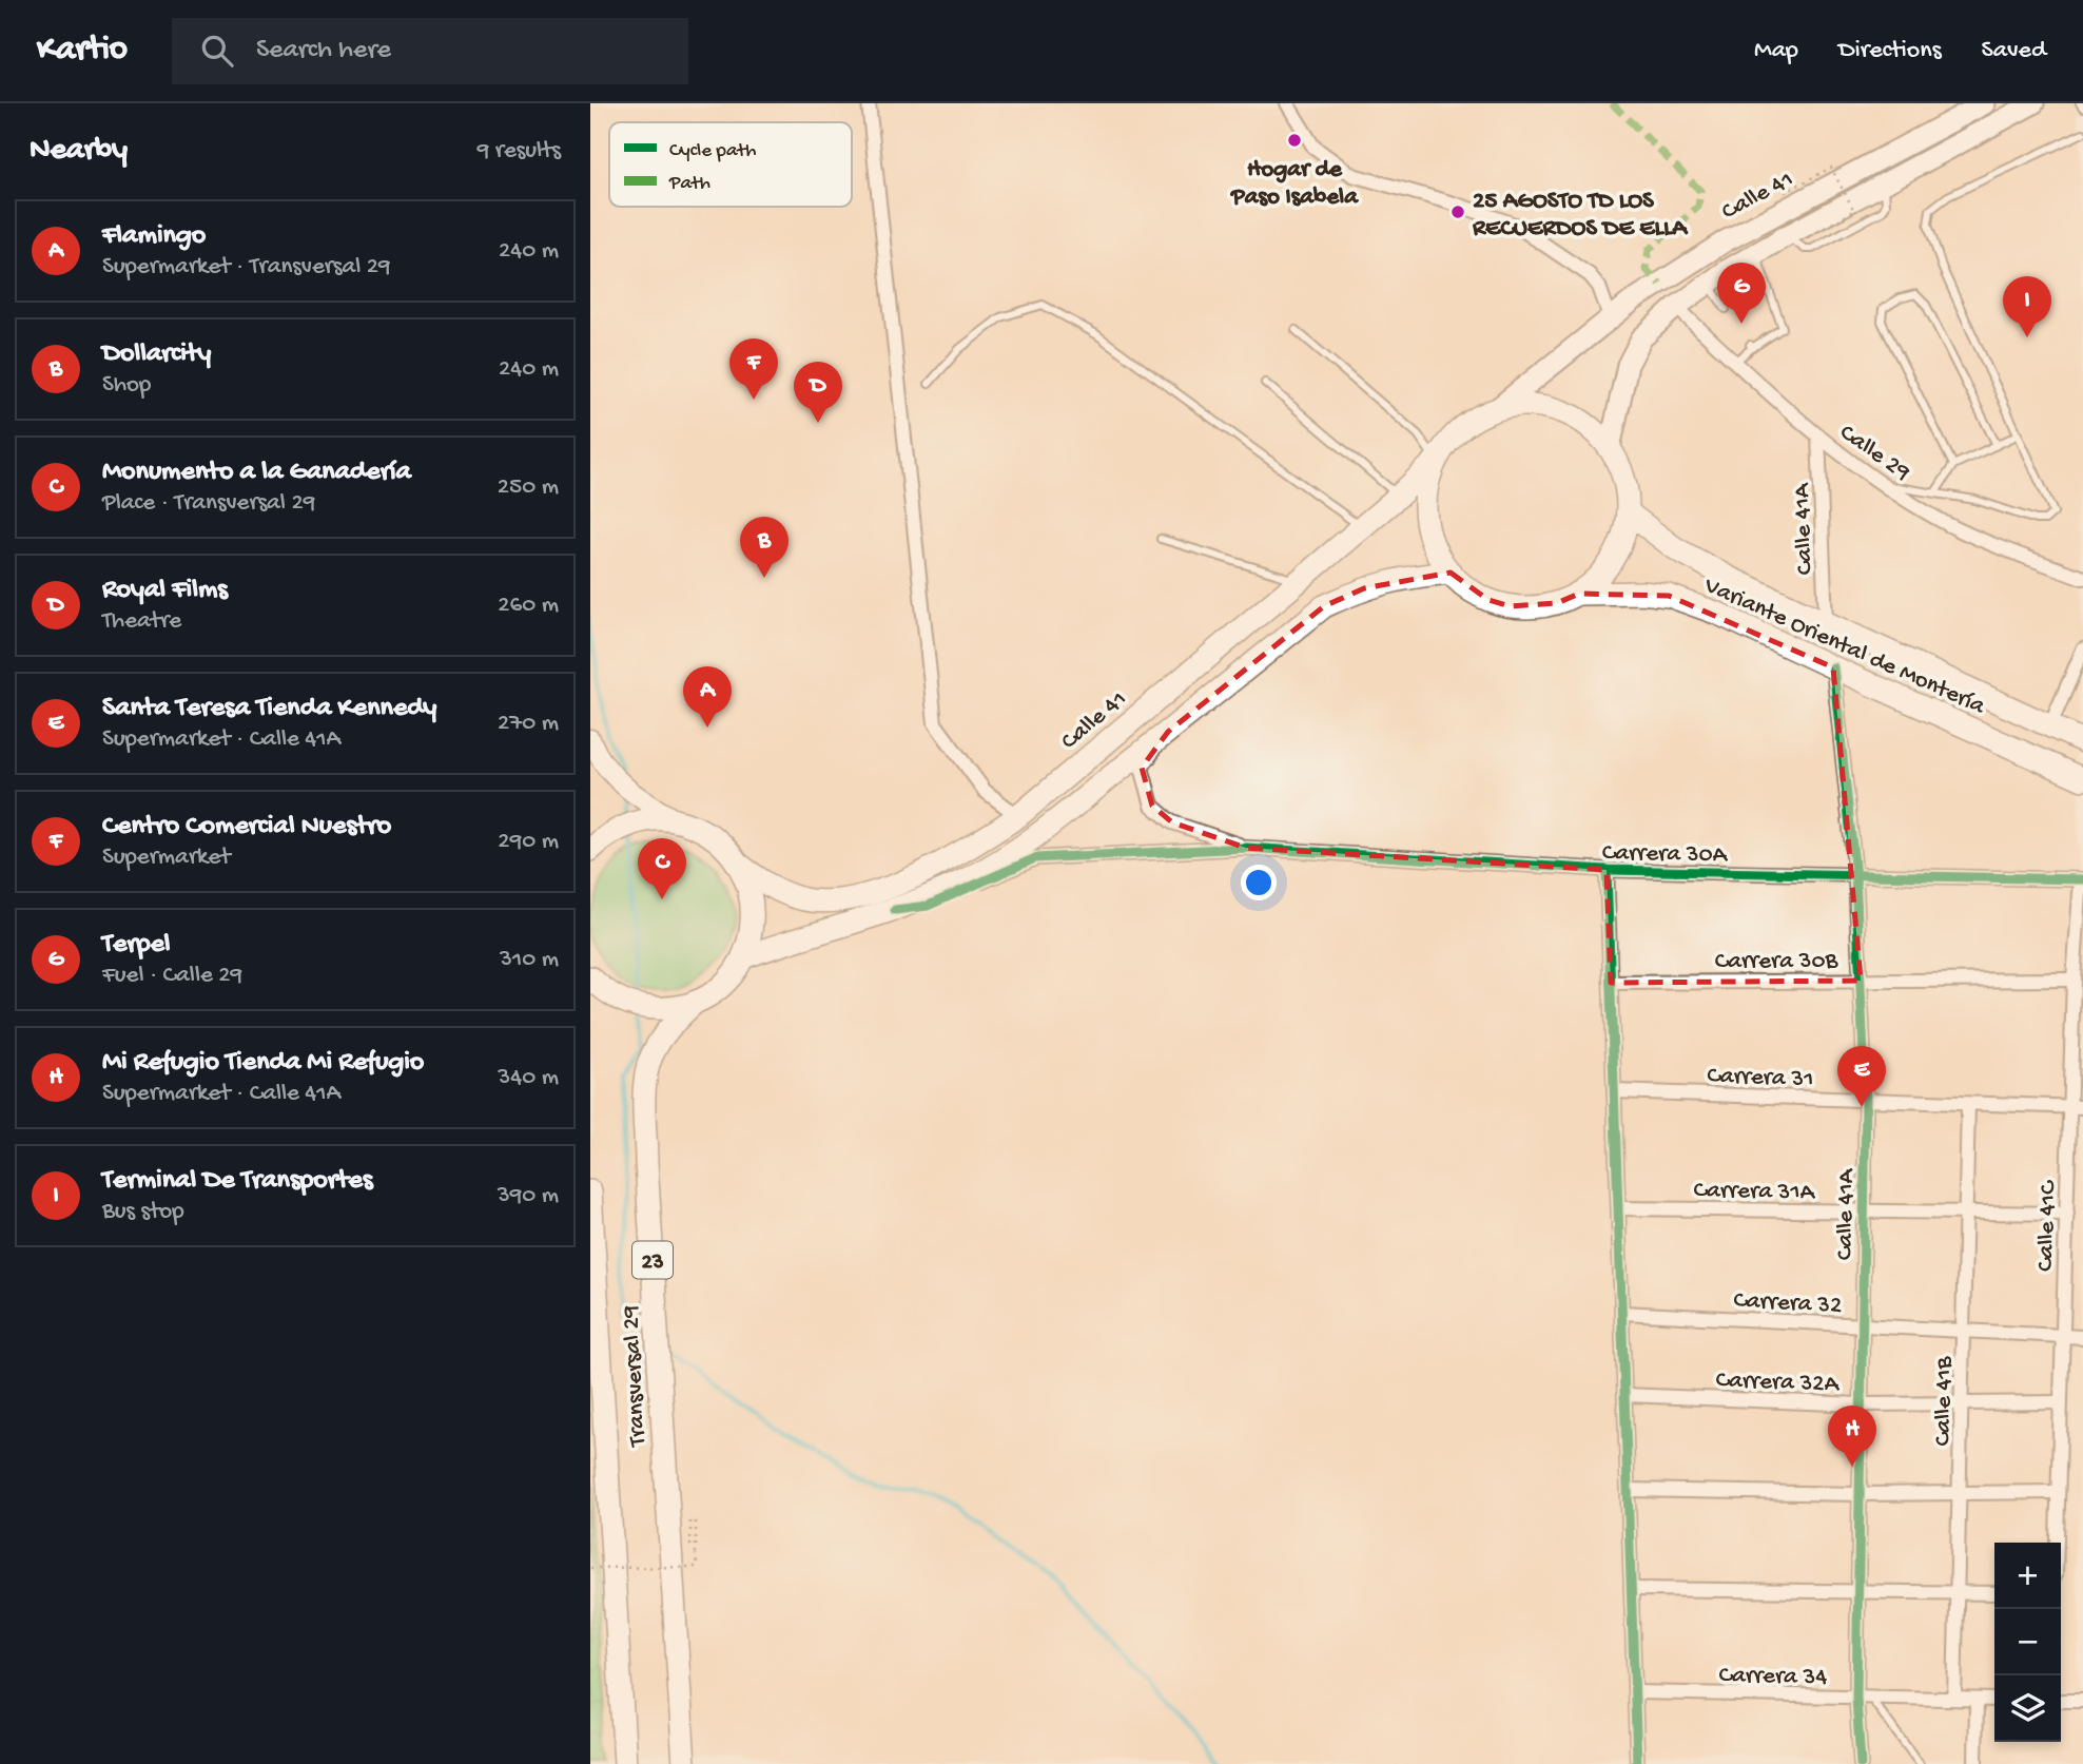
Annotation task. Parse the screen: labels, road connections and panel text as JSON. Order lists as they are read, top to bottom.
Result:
{
  "streets": {
    "highway": [
      "Calle 41",
      "Variante Oriental de Montería",
      "23",
      "Transversal 29"
    ],
    "street": [
      "Calle 29",
      "Calle 41A",
      "Carrera 30A",
      "Carrera 30B",
      "Carrera 31",
      "Carrera 31A",
      "Calle 41C",
      "Carrera 32",
      "Carrera 32A",
      "Calle 41B",
      "Carrera 34"
    ]
  },
  "crossings": [
    ["Calle 41", "Variante Oriental de Montería"],
    ["Calle 41", "23"],
    ["Calle 29", "Calle 41A"],
    ["Calle 41A", "Variante Oriental de Montería"],
    ["Calle 41A", "Carrera 30A"],
    ["Calle 41A", "Carrera 30B"],
    ["Calle 41A", "Carrera 31"],
    ["Calle 41A", "Carrera 31A"],
    ["Calle 41A", "Carrera 32"],
    ["Calle 41A", "Carrera 32A"],
    ["Calle 41A", "Carrera 34"],
    ["Carrera 30A", "Calle 41C"],
    ["Carrera 30B", "Calle 41C"],
    ["Carrera 31", "Calle 41C"],
    ["Carrera 31", "Calle 41B"],
    ["Carrera 31A", "Calle 41C"],
    ["Carrera 31A", "Calle 41B"],
    ["Calle 41C", "Carrera 32"],
    ["Calle 41C", "Carrera 32A"],
    ["23", "Transversal 29"],
    ["Carrera 32", "Calle 41B"],
    ["Carrera 32A", "Calle 41B"],
    ["Calle 41B", "Carrera 34"]
  ],
  "places": ["Hogar de Paso Isabela", "25 AGOSTO TD LOS RECUERDOS DE ELLA"],
  "legend": ["Cycle path", "Path"],
  "page": {
    "header": "Kartio",
    "search": "Search here",
    "nav": ["Map", "Directions", "Saved"],
    "heading": ["Nearby", "9 results"],
    "list": [
      {
        "mark": "A",
        "name": "Flamingo",
        "note": "Supermarket · Transversal 29",
        "value": "240 m"
      },
      {
        "mark": "B",
        "name": "Dollarcity",
        "note": "Shop",
        "value": "240 m"
      },
      {
        "mark": "C",
        "name": "Monumento a la Ganadería",
        "note": "Place · Transversal 29",
        "value": "250 m"
      },
      {
        "mark": "D",
        "name": "Royal Films",
        "note": "Theatre",
        "value": "260 m"
      },
      {
        "mark": "E",
        "name": "Santa Teresa Tienda Kennedy",
        "note": "Supermarket · Calle 41A",
        "value": "270 m"
      },
      {
        "mark": "F",
        "name": "Centro Comercial Nuestro",
        "note": "Supermarket",
        "value": "290 m"
      },
      {
        "mark": "G",
        "name": "Terpel",
        "note": "Fuel · Calle 29",
        "value": "310 m"
      },
      {
        "mark": "H",
        "name": "Mi Refugio Tienda Mi Refugio",
        "note": "Supermarket · Calle 41A",
        "value": "340 m"
      },
      {
        "mark": "I",
        "name": "Terminal De Transportes",
        "note": "Bus stop",
        "value": "390 m"
      }
    ],
    "pins": [
      "G",
      "I",
      "F",
      "D",
      "B",
      "A",
      "C",
      "E",
      "H"
    ],
    "map_buttons": ["+", "−"]
  }
}
